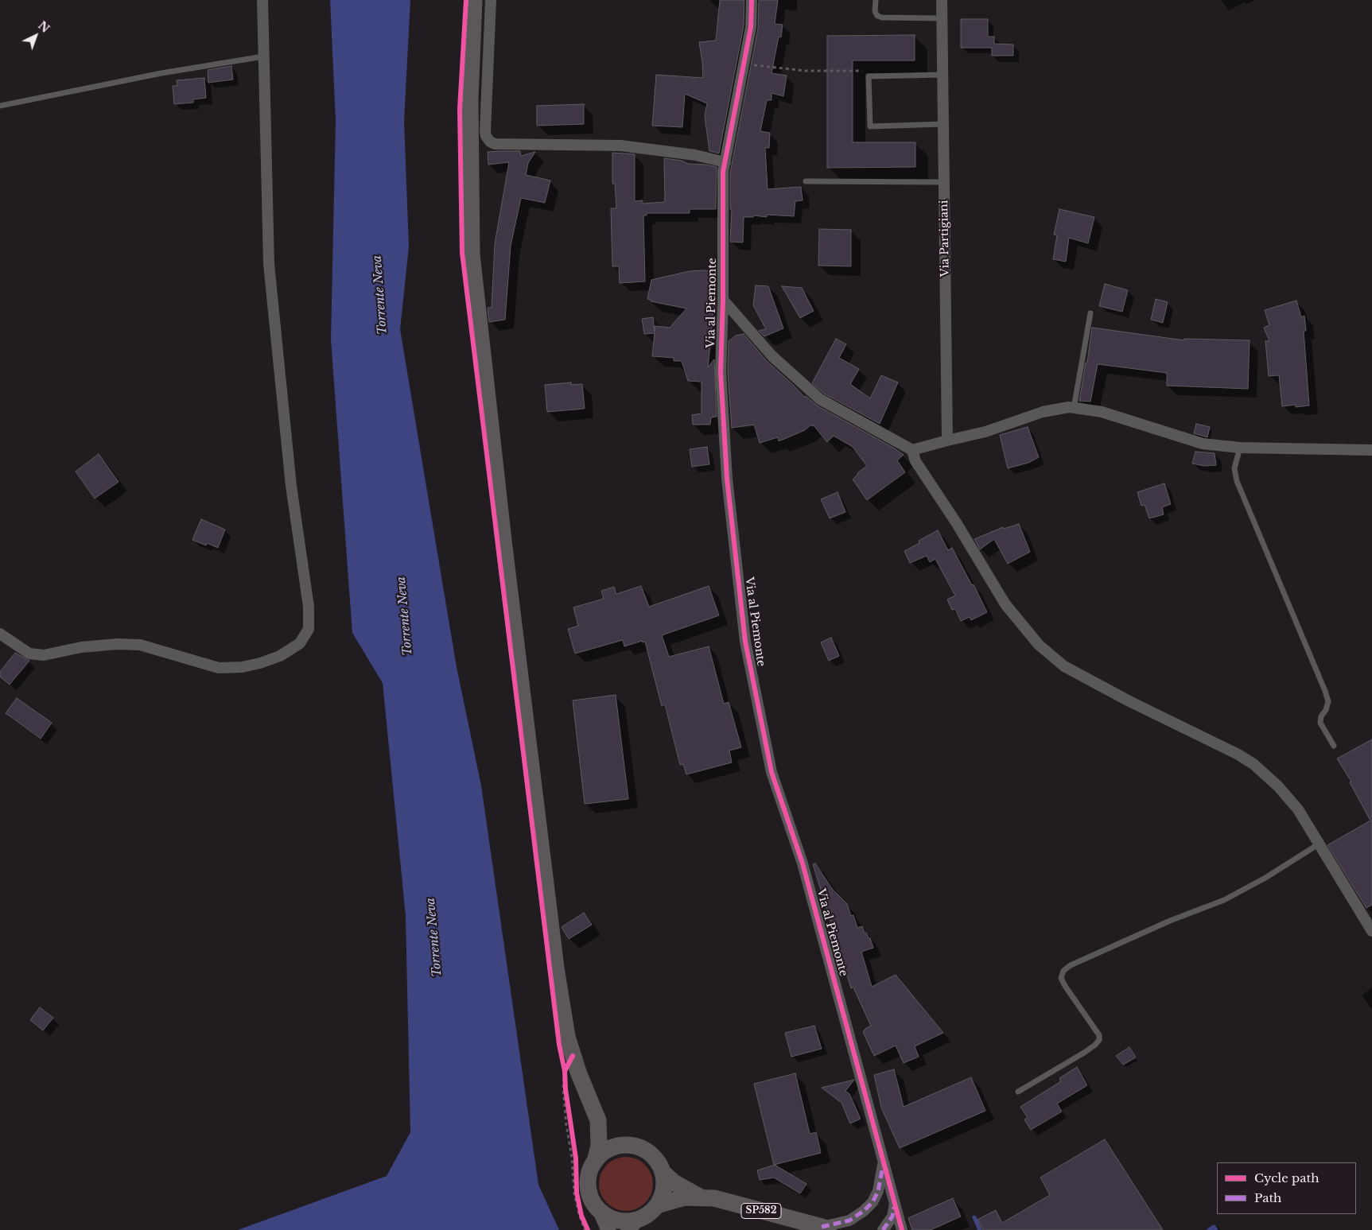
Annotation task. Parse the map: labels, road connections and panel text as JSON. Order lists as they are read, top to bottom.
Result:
{
  "streets": {
    "main road": ["Via al Piemonte", "SP582"],
    "street": ["Via Partigiani"]
  },
  "water": ["Torrente Neva"],
  "legend": ["Cycle path", "Path"],
  "north": "top right"
}
